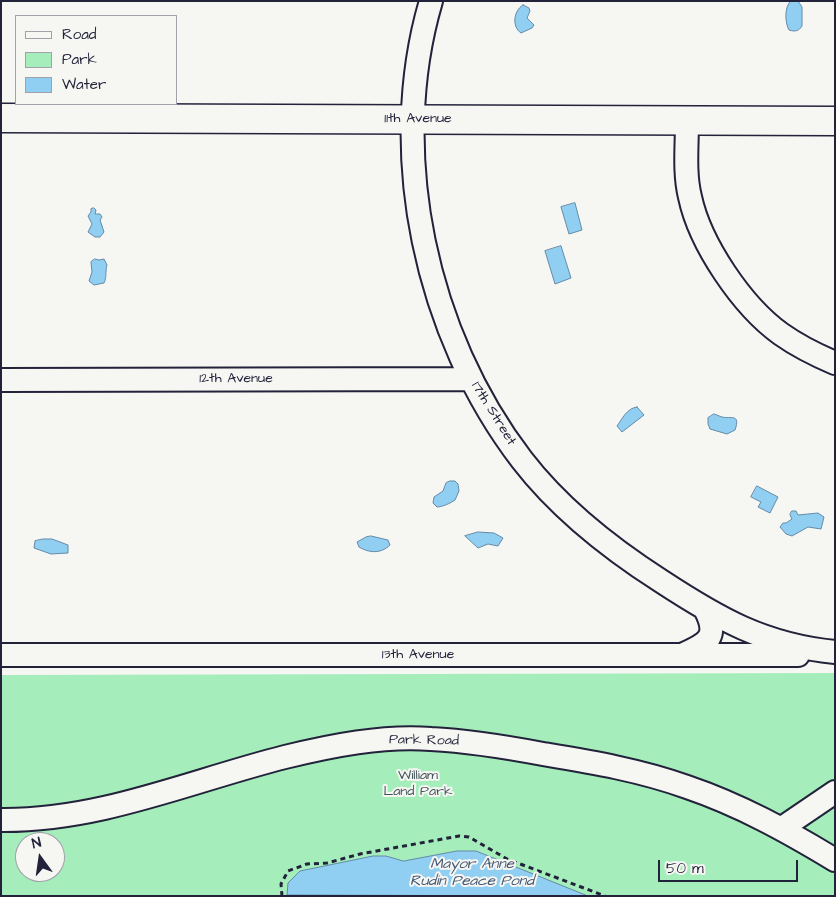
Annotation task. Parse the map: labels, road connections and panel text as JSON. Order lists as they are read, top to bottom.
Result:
{
  "streets": {
    "street": [
      "11th Avenue",
      "12th Avenue",
      "17th Street",
      "13th Avenue",
      "Park Road"
    ]
  },
  "crossings": [
    ["11th Avenue", "17th Street"],
    ["12th Avenue", "17th Street"],
    ["17th Street", "13th Avenue"]
  ],
  "water": ["Mayor Anne Rudin Peace Pond"],
  "parks": ["William Land Park"],
  "legend": ["Road", "Park", "Water"],
  "scale_bar": "50 m",
  "north": "top"
}
